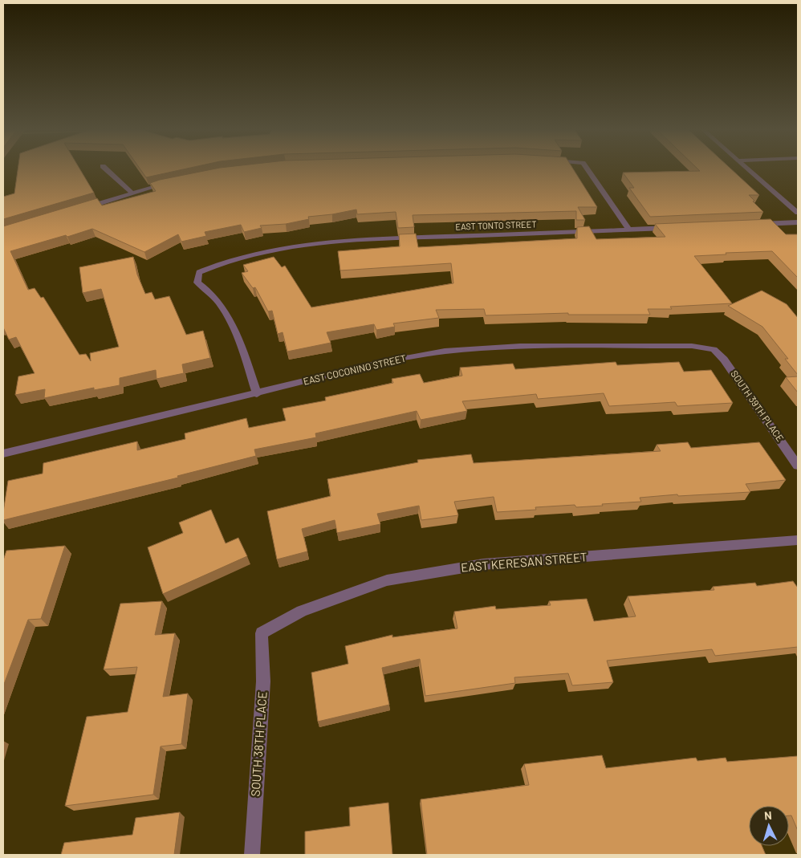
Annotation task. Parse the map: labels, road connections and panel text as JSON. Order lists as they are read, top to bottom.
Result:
{
  "streets": {
    "street": [
      "EAST TONTO STREET",
      "EAST COCONINO STREET",
      "SOUTH 39TH PLACE",
      "EAST KERESAN STREET",
      "SOUTH 38TH PLACE"
    ]
  },
  "crossings": [
    ["EAST TONTO STREET", "EAST COCONINO STREET"],
    ["EAST COCONINO STREET", "SOUTH 39TH PLACE"],
    ["EAST KERESAN STREET", "SOUTH 38TH PLACE"]
  ],
  "north": "top"
}
